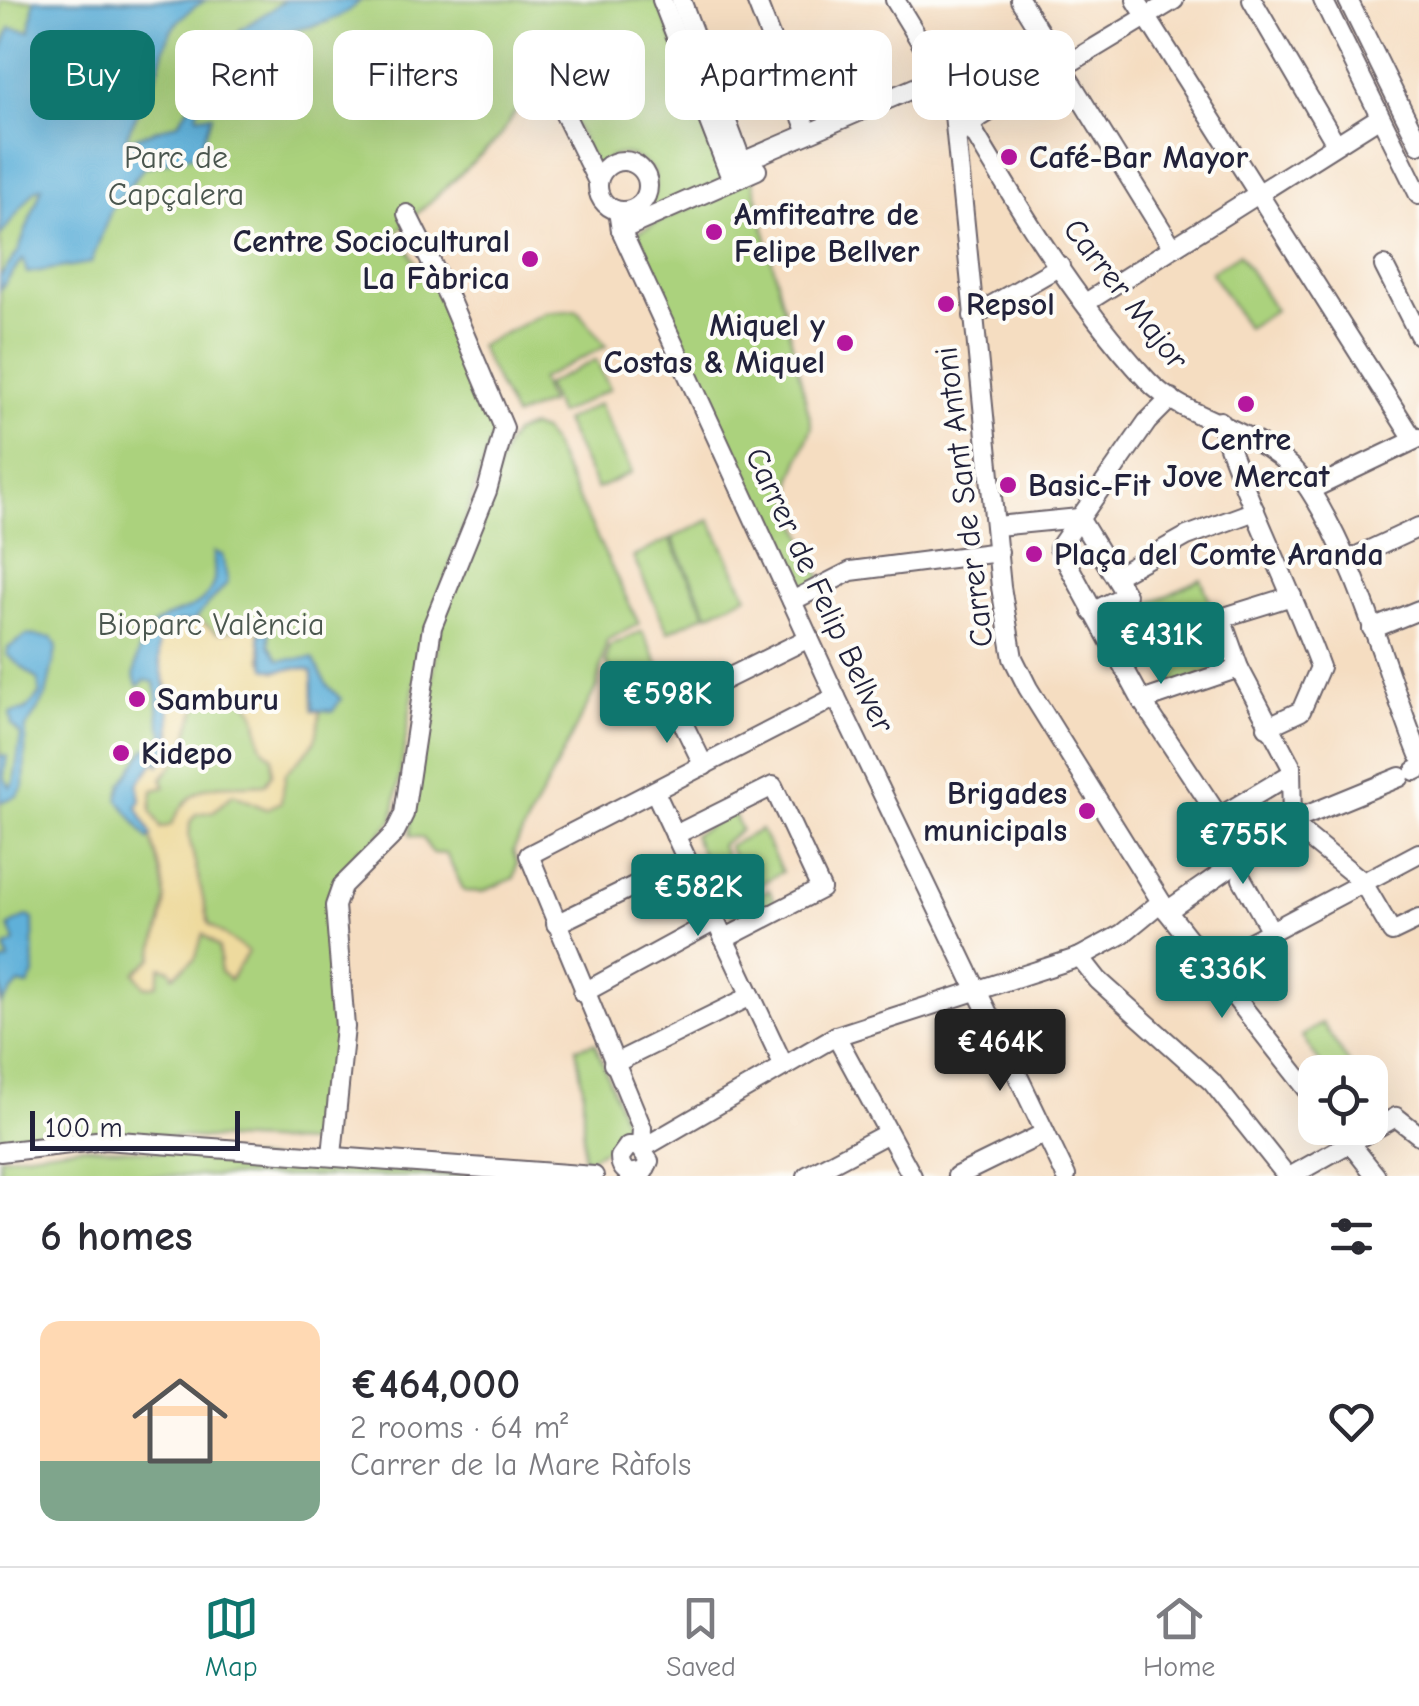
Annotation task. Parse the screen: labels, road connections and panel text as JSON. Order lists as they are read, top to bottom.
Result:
{
  "streets": {
    "street": ["Carrer Major", "Carrer de Sant Antoni", "Carrer de Felip Bellver"]
  },
  "parks": ["Parc de Capçalera", "Bioparc València"],
  "places": [
    "Café-Bar Mayor",
    "Amfiteatre de Felipe Bellver",
    "Centre Sociocultural La Fàbrica",
    "Repsol",
    "Miquel y Costas & Miquel",
    "Centre Jove Mercat",
    "Basic-Fit",
    "Plaça del Comte Aranda",
    "Samburu",
    "Kidepo",
    "Brigades municipals"
  ],
  "scale_bar": "100 m",
  "page": {
    "chip": [
      "Buy",
      "Rent",
      "Filters",
      "New",
      "Apartment",
      "House"
    ],
    "price": [
      "€431K",
      "€598K",
      "€755K",
      "€582K",
      "€336K",
      "€464K"
    ],
    "scale": "100 m",
    "heading": "6 homes",
    "list": [
      {
        "name": "€464,000",
        "note": "2 rooms · 64 m² · Carrer de la Mare Ràfols"
      }
    ],
    "tabs": ["Map", "Saved", "Home"]
  }
}
